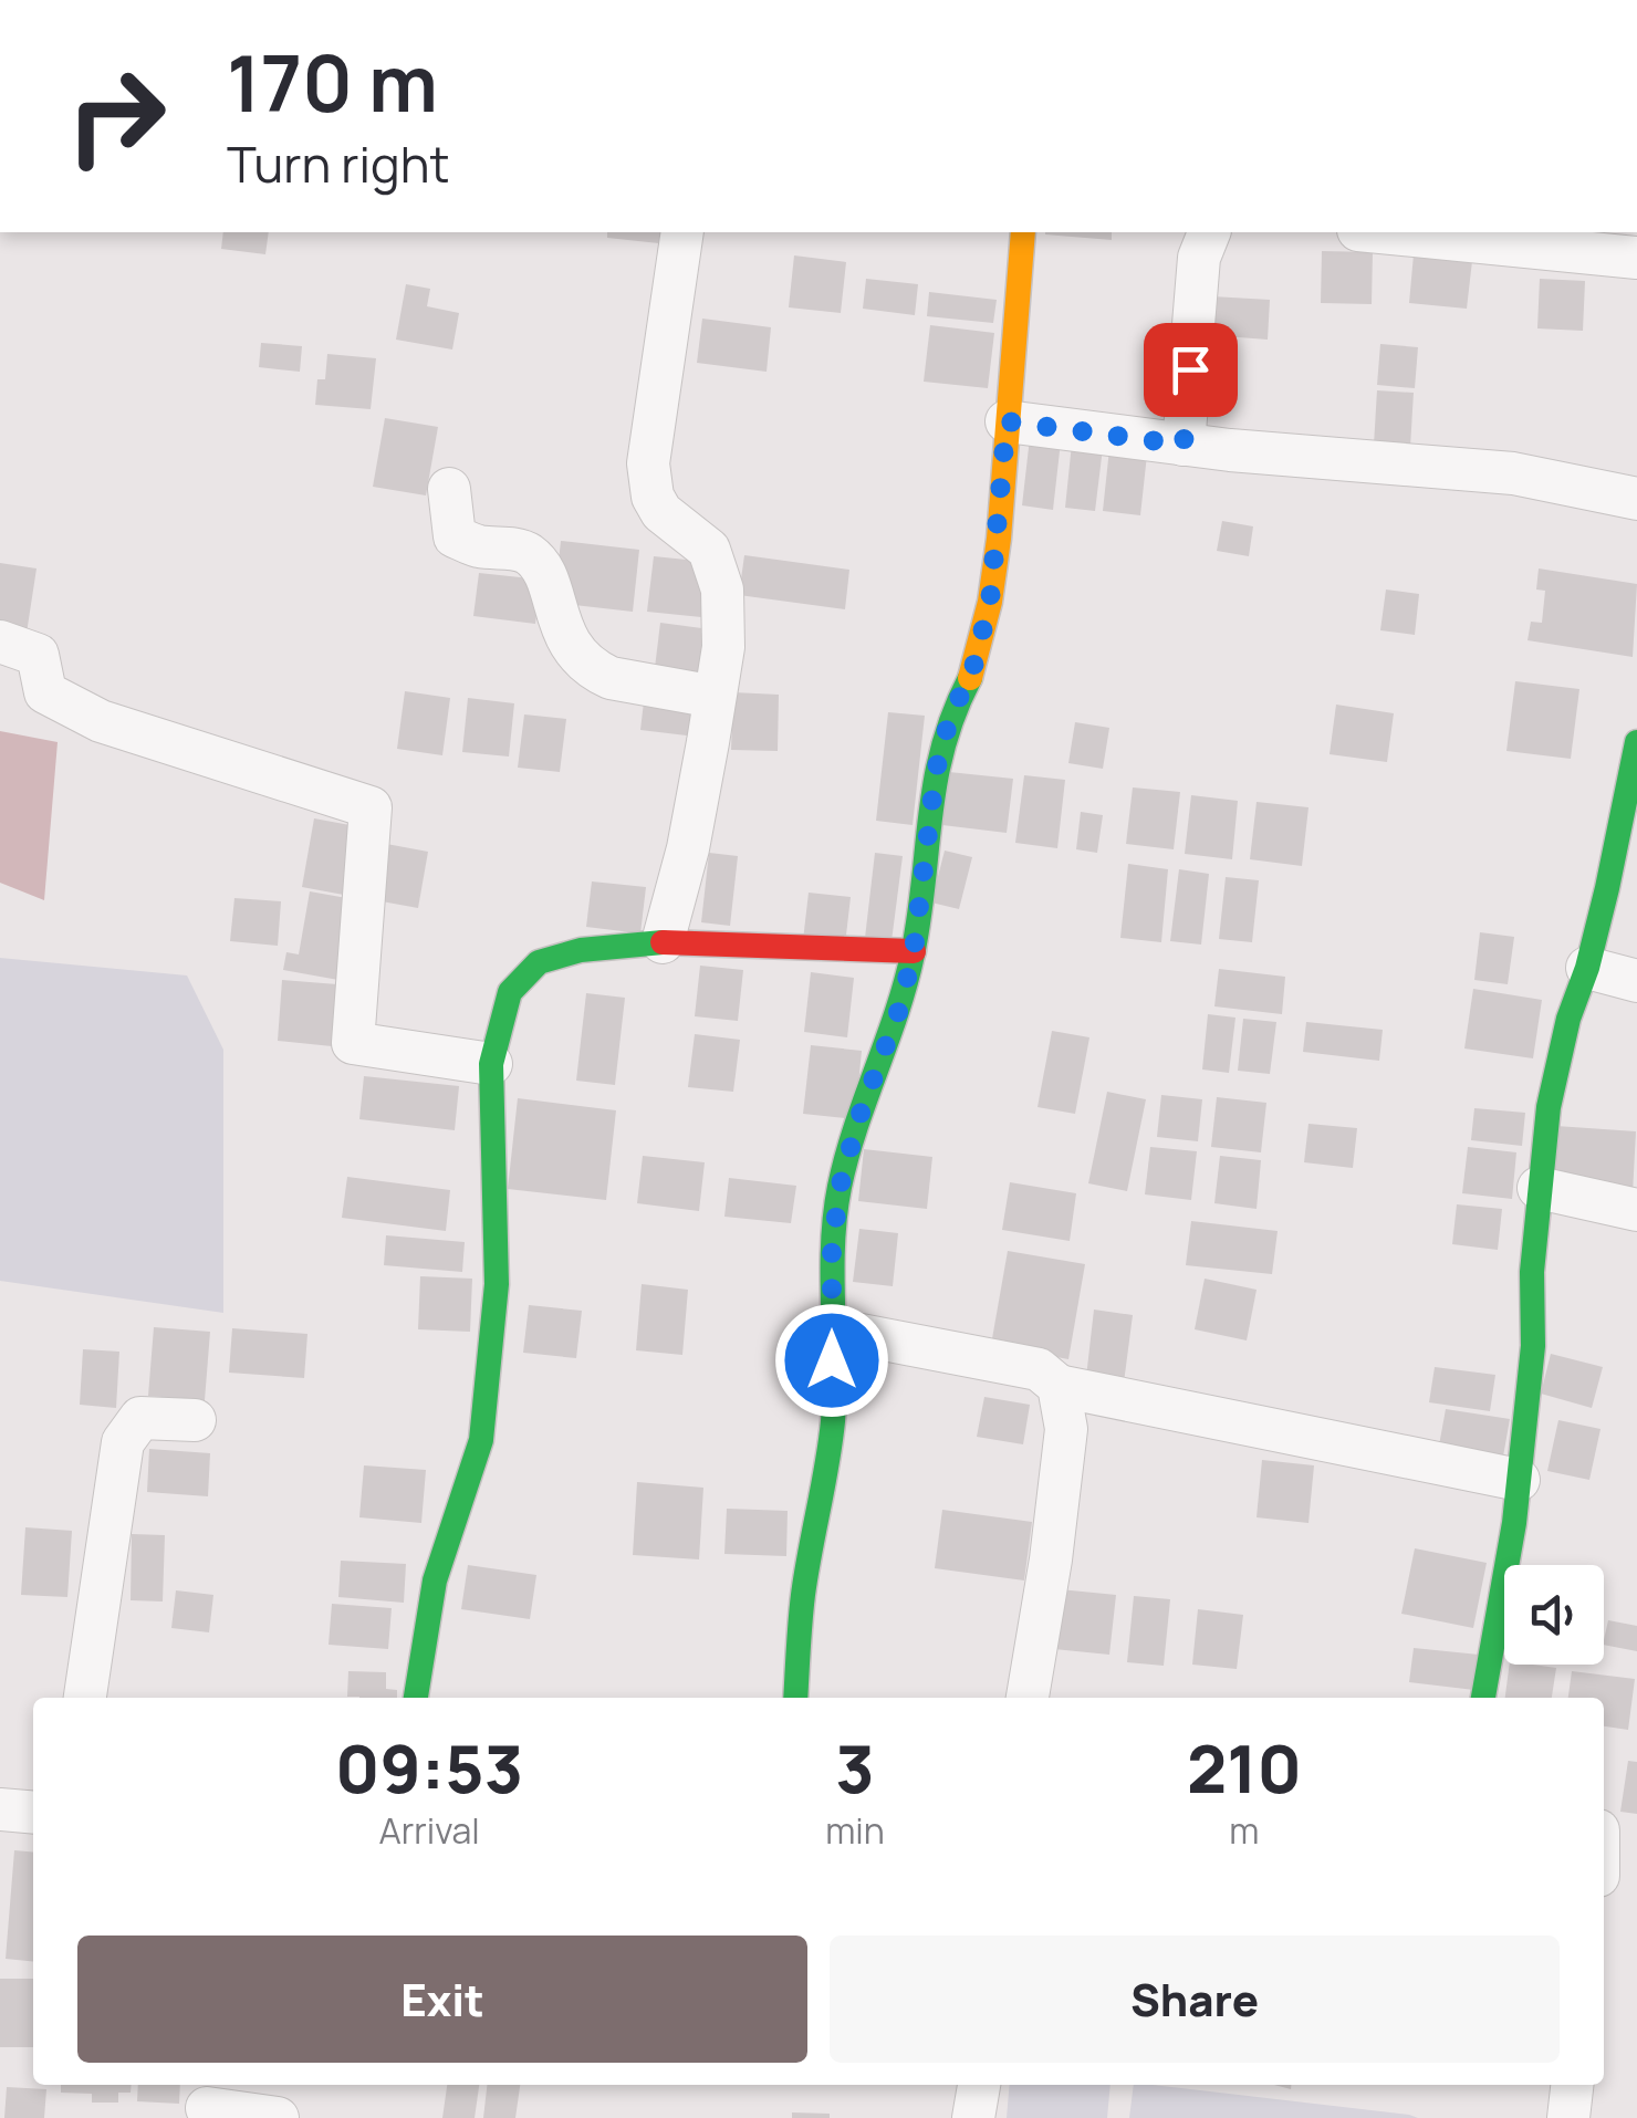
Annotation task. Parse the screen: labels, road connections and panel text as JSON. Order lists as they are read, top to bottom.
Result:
{
  "page": {
    "turn": ["170 m", "Turn right"],
    "eta": [
      "09:53",
      "Arrival",
      "3",
      "min",
      "210",
      "m"
    ],
    "buttons": ["Exit", "Share"]
  }
}
